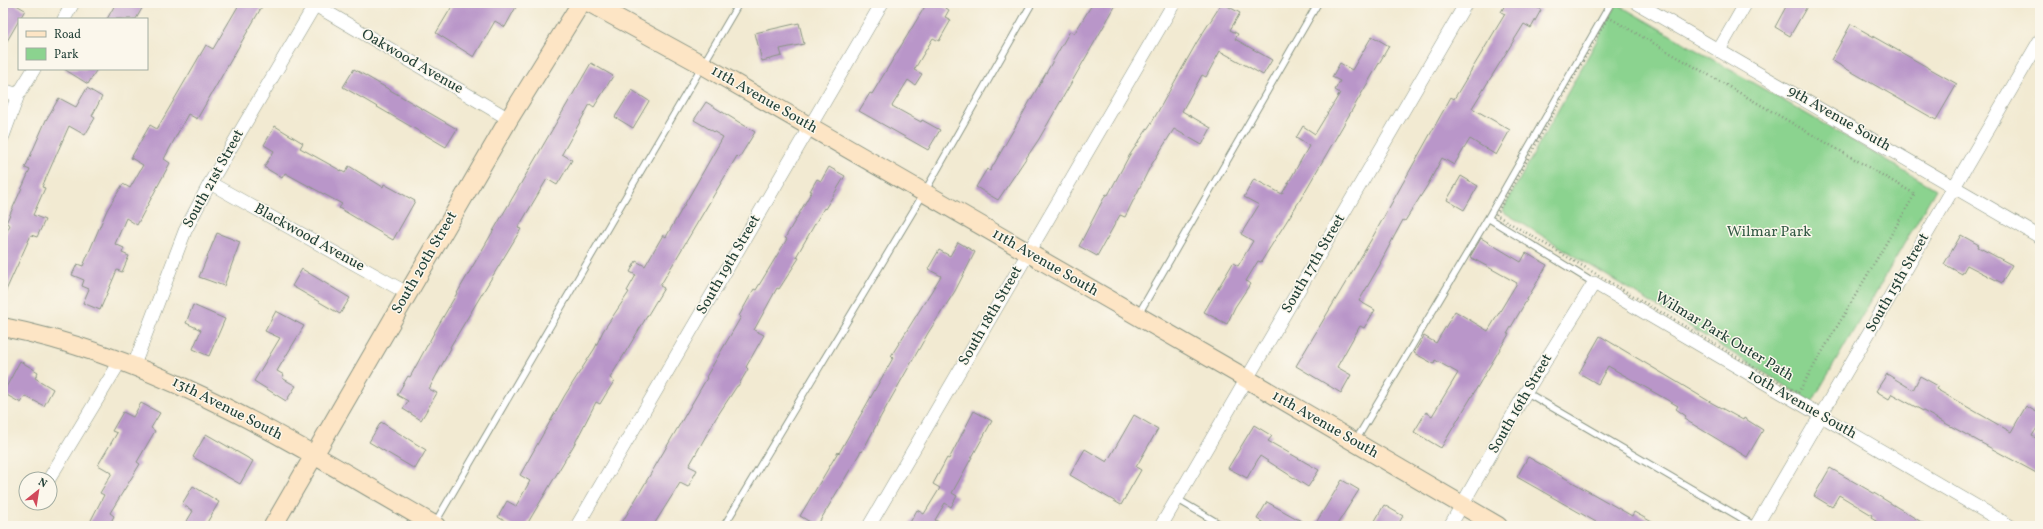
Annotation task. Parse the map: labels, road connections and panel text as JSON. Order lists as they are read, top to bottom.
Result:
{
  "streets": {
    "street": [
      "Oakwood Avenue",
      "11th Avenue South",
      "9th Avenue South",
      "South 21st Street",
      "Blackwood Avenue",
      "South 20th Street",
      "South 17th Street",
      "South 19th Street",
      "South 15th Street",
      "South 18th Street",
      "South 16th Street",
      "10th Avenue South",
      "13th Avenue South"
    ],
    "path": ["Wilmar Park Outer Path"]
  },
  "crossings": [
    ["Oakwood Avenue", "South 21st Street"],
    ["Oakwood Avenue", "South 20th Street"],
    ["11th Avenue South", "South 17th Street"],
    ["11th Avenue South", "South 19th Street"],
    ["11th Avenue South", "South 18th Street"],
    ["11th Avenue South", "South 16th Street"],
    ["9th Avenue South", "South 15th Street"],
    ["South 21st Street", "Blackwood Avenue"],
    ["South 21st Street", "13th Avenue South"],
    ["Blackwood Avenue", "South 20th Street"],
    ["South 20th Street", "13th Avenue South"],
    ["South 15th Street", "10th Avenue South"],
    ["South 16th Street", "10th Avenue South"]
  ],
  "parks": ["Wilmar Park"],
  "legend": ["Road", "Park"],
  "north": "top right"
}
